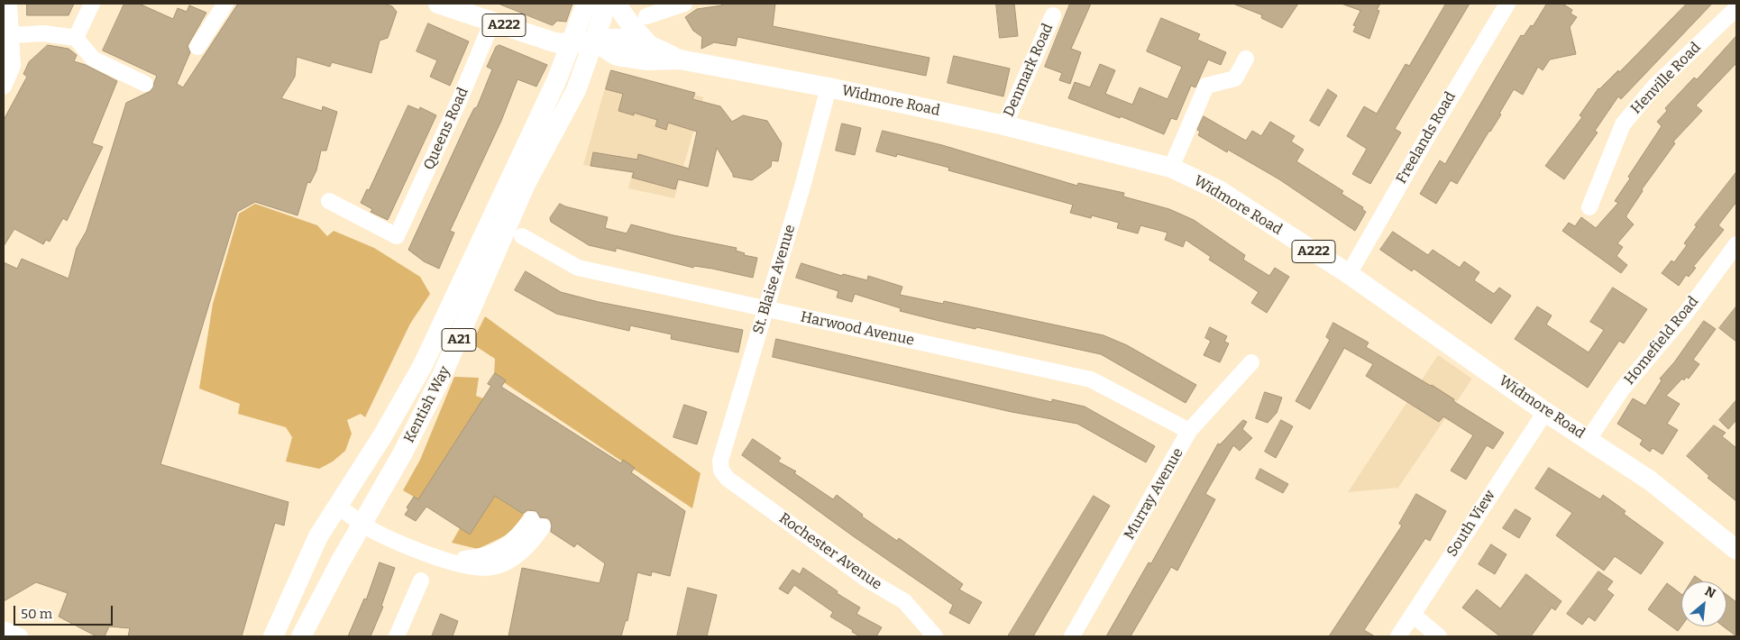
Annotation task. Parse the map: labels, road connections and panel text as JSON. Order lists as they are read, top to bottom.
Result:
{
  "streets": {
    "main road": [
      "A222",
      "Widmore Road",
      "A21",
      "Kentish Way"
    ],
    "street": [
      "Denmark Road",
      "Henville Road",
      "Queens Road",
      "Freelands Road",
      "St. Blaise Avenue",
      "Harwood Avenue",
      "Homefield Road",
      "Murray Avenue",
      "South View",
      "Rochester Avenue"
    ]
  },
  "crossings": [
    ["Denmark Road", "Widmore Road"],
    ["Widmore Road", "Queens Road"],
    ["Widmore Road", "Freelands Road"],
    ["Widmore Road", "St. Blaise Avenue"],
    ["Widmore Road", "A21"],
    ["Widmore Road", "Homefield Road"],
    ["Widmore Road", "Kentish Way"],
    ["Widmore Road", "South View"],
    ["St. Blaise Avenue", "Harwood Avenue"],
    ["St. Blaise Avenue", "Rochester Avenue"],
    ["Harwood Avenue", "Murray Avenue"],
    ["A21", "Kentish Way"]
  ],
  "scale_bar": "50 m",
  "north": "top right"
}
